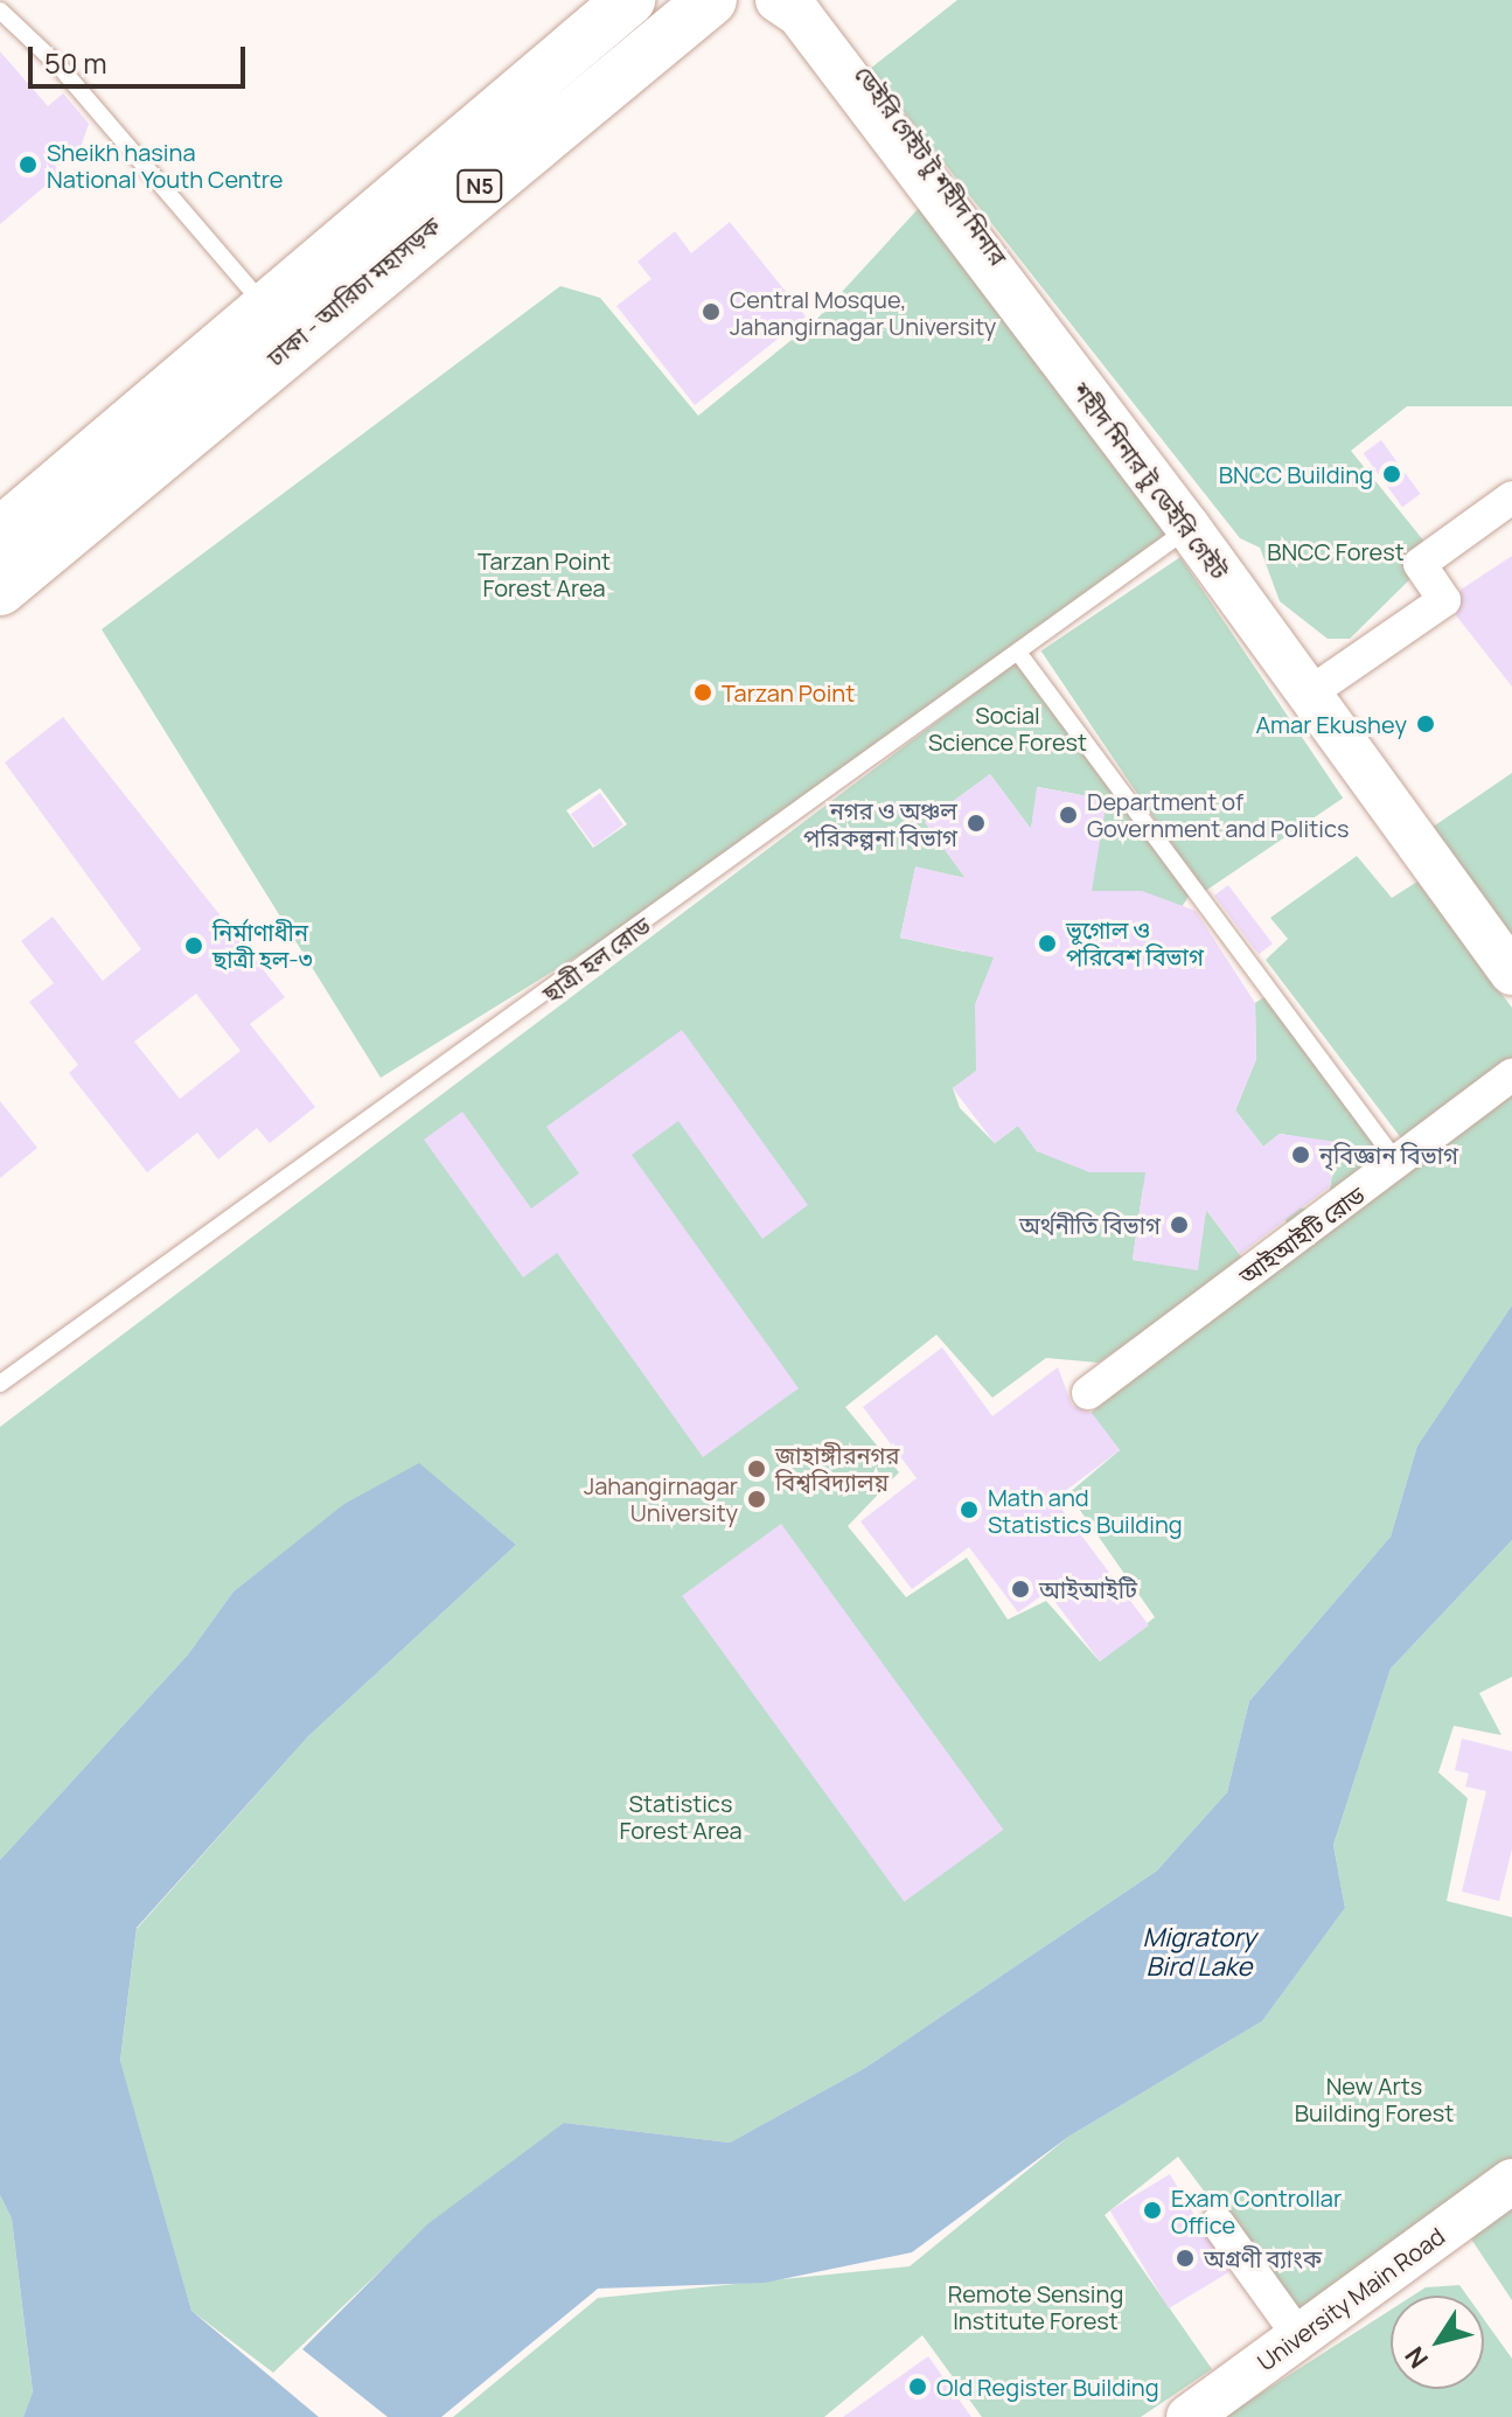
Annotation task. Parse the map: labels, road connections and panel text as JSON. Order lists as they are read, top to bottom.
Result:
{
  "streets": {
    "highway": ["N5", "ঢাকা - আরিচা মহাসড়ক"],
    "street": [
      "ডেইরি গেইট টু শহীদ মিনার",
      "শহীদ মিনার টু ডেইরি গেইট",
      "আইআইটি রোড",
      "University Main Road"
    ],
    "lane": ["ছাত্রী হল রোড"]
  },
  "crossings": [
    ["ডেইরি গেইট টু শহীদ মিনার", "শহীদ মিনার টু ডেইরি গেইট"],
    ["ডেইরি গেইট টু শহীদ মিনার", "ছাত্রী হল রোড"],
    ["শহীদ মিনার টু ডেইরি গেইট", "ছাত্রী হল রোড"]
  ],
  "water": ["Migratory Bird Lake"],
  "parks": [
    "BNCC Forest",
    "Tarzan Point Forest Area",
    "Social Science Forest",
    "Statistics Forest Area",
    "New Arts Building Forest",
    "Remote Sensing Institute Forest"
  ],
  "places": [
    "Sheikh hasina National Youth Centre",
    "Central Mosque, Jahangirnagar University",
    "BNCC Building",
    "Tarzan Point",
    "Amar Ekushey",
    "Department of Government and Politics",
    "নগর ও অঞ্চল পরিকল্পনা বিভাগ",
    "ভূগোল ও পরিবেশ বিভাগ",
    "নির্মাণাধীন ছাত্রী হল-৩",
    "নৃবিজ্ঞান বিভাগ",
    "অর্থনীতি বিভাগ",
    "জাহাঙ্গীরনগর বিশ্ববিদ্যালয়",
    "Jahangirnagar University",
    "Math and Statistics Building",
    "আইআইটি",
    "Exam Controllar Office",
    "অগ্রণী ব্যাংক",
    "Old Register Building"
  ],
  "scale_bar": "50 m",
  "north": "bottom left"
}
